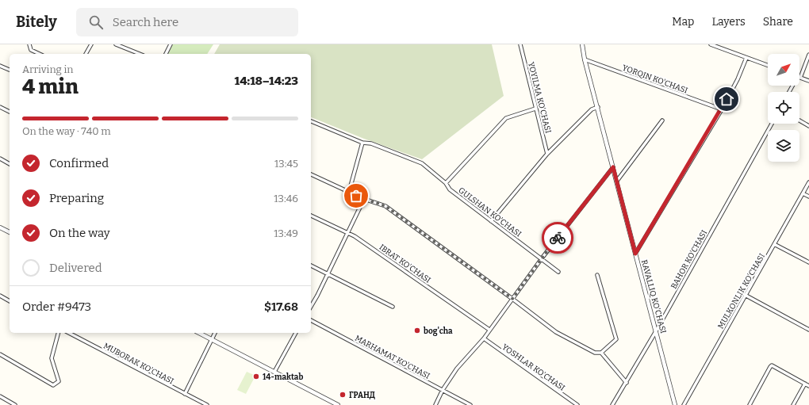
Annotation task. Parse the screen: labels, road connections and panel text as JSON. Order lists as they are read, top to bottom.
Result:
{
  "streets": {
    "street": [
      "YORQIN KO'CHASI",
      "YOYILMA KO'CHASI",
      "GULSHAN KO'CHASI",
      "BAHOR KO'CHASI",
      "IBRAT KO'CHASI",
      "MULKONLIK KO'CHASI",
      "RAVALLIQ KO'CHASI",
      "MARHAMAT KO'CHASI",
      "MUBORAK KO'CHASI",
      "YOSHLAR KO'CHASI"
    ]
  },
  "crossings": [
    ["YORQIN KO'CHASI", "RAVALLIQ KO'CHASI"],
    ["BAHOR KO'CHASI", "RAVALLIQ KO'CHASI"]
  ],
  "places": ["bog'cha", "14-maktab", "ГРАНД"],
  "north": "top right",
  "page": {
    "header": "Bitely",
    "search": "Search here",
    "nav": ["Map", "Layers", "Share"],
    "heading": ["4 min", "Arriving in", "14:18–14:23"],
    "panel": ["Order #9473", "$17.68"],
    "bar": "On the way · 740 m",
    "list": [
      ["Confirmed", "13:45"],
      ["Preparing", "13:46"],
      ["On the way", "13:49"],
      "Delivered"
    ]
  }
}
